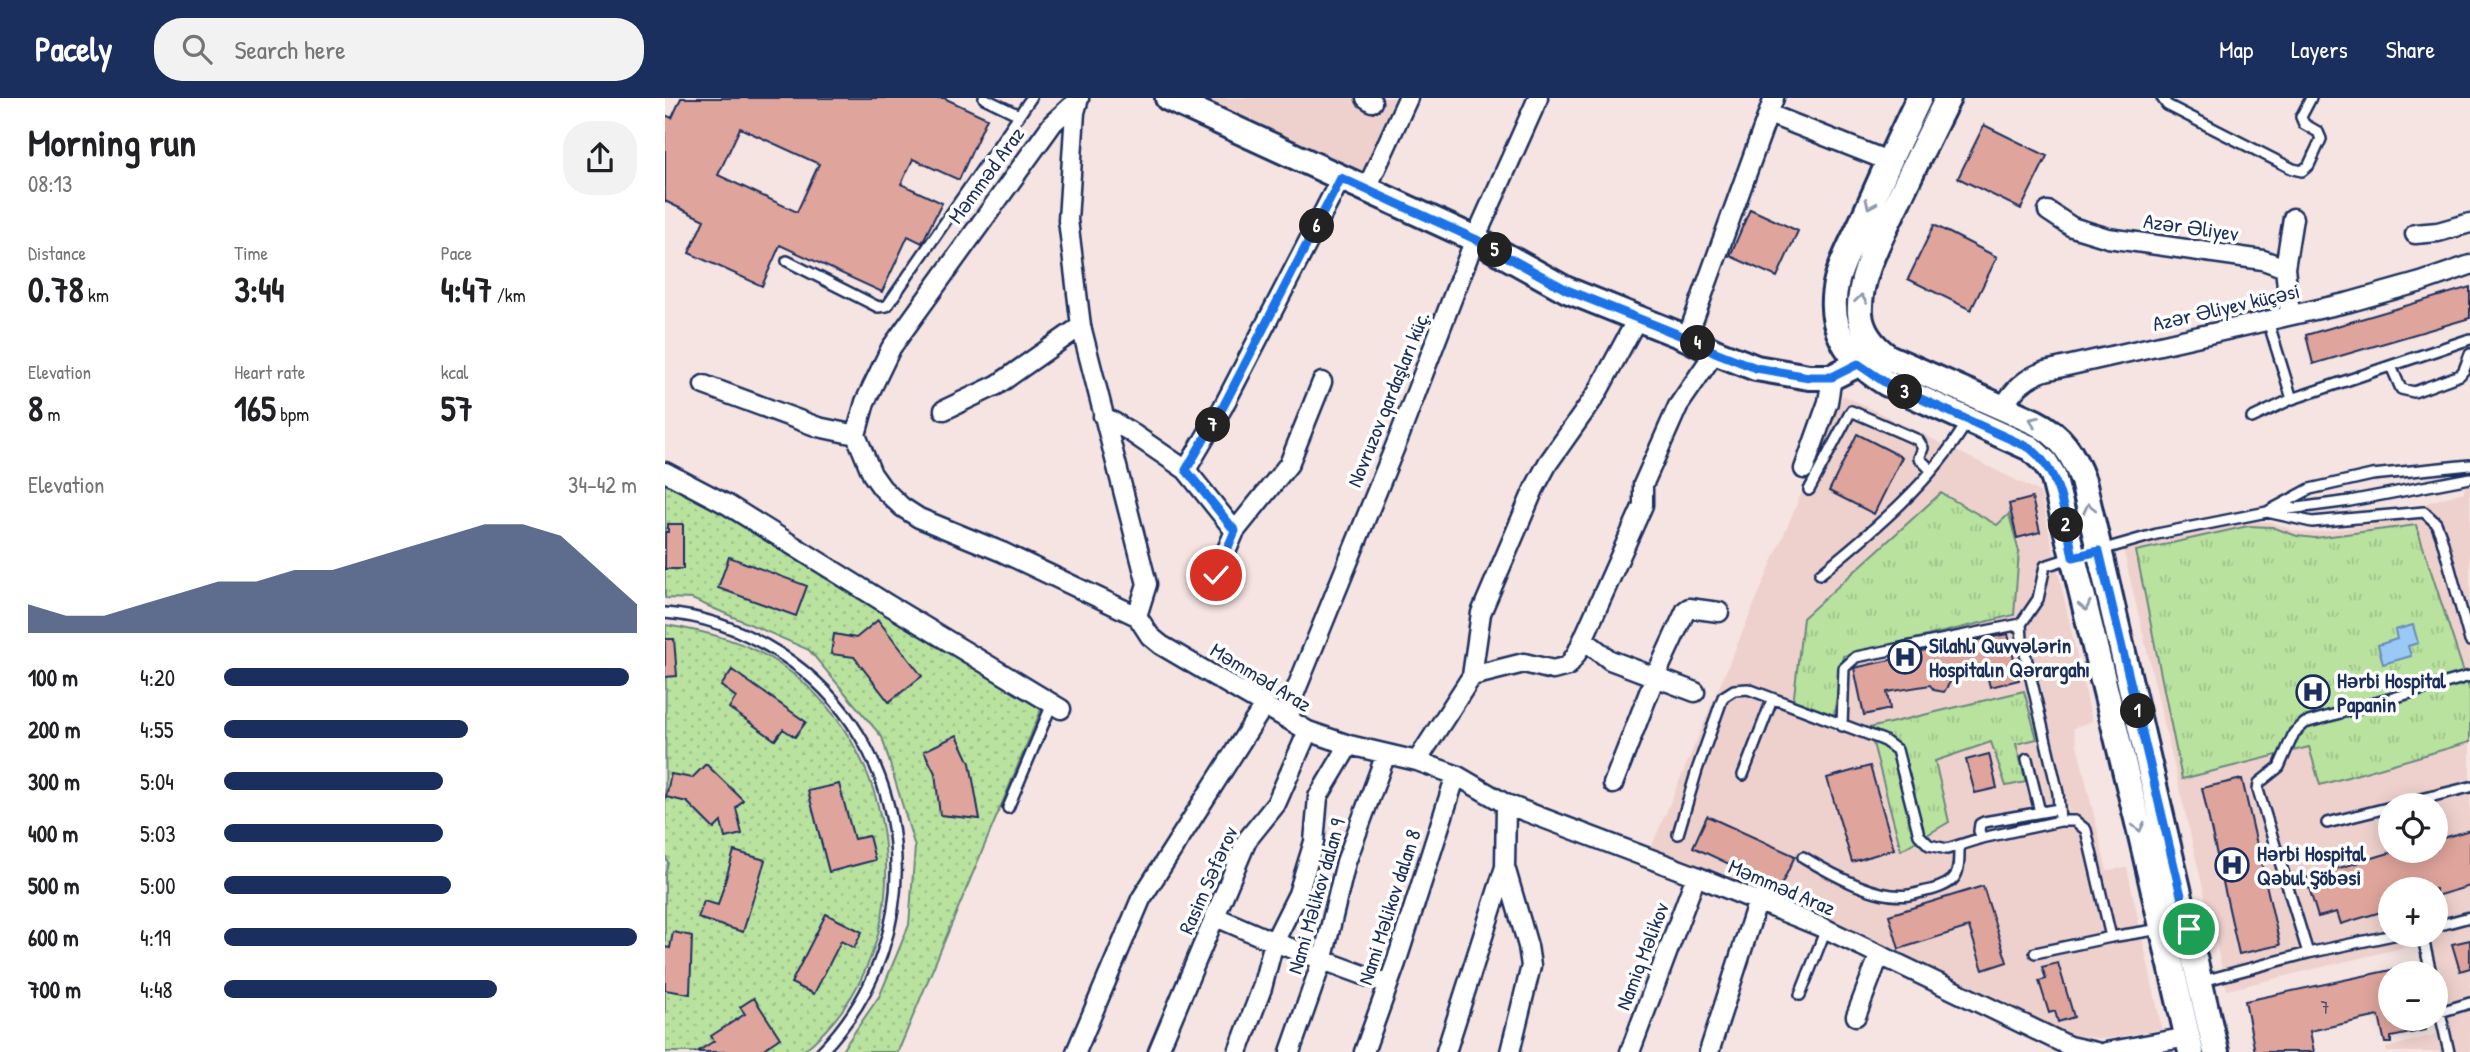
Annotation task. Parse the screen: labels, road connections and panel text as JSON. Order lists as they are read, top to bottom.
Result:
{
  "streets": {
    "street": [
      "Məmməd Araz",
      "Azər Əliyev",
      "Azər Əliyev küçəsi",
      "Novruzov qardaşları küç.",
      "Rasim Səfərov",
      "Nami Məlikov dalan 9",
      "Nami Məlikov dalan 8",
      "Namiq Məlikov"
    ]
  },
  "crossings": [
    ["Məmməd Araz", "Novruzov qardaşları küç."],
    ["Məmməd Araz", "Rasim Səfərov"],
    ["Məmməd Araz", "Nami Məlikov dalan 9"],
    ["Məmməd Araz", "Nami Məlikov dalan 8"],
    ["Məmməd Araz", "Namiq Məlikov"]
  ],
  "places": {
    "hospital": ["Silahlı Quvvələrin Hospitalın Qərargahı", "Hərbi Hospital Papanin", "Hərbi Hospital Qəbul Şöbəsi"]
  },
  "house_numbers": ["7"],
  "page": {
    "header": "Pacely",
    "search": "Search here",
    "nav": ["Map", "Layers", "Share"],
    "heading": ["Morning run", "08:13"],
    "pins": [
      "6",
      "5",
      "4",
      "3",
      "7",
      "2",
      "1"
    ],
    "stats": [
      ["Distance", "0.78 km"],
      ["Time", "3:44"],
      ["Pace", "4:47 /km"],
      ["Elevation", "8 m"],
      ["Heart rate", "165 bpm"],
      ["kcal", "57"]
    ],
    "chart": ["Elevation", "34–42 m"],
    "list": [
      {
        "name": "100 m",
        "note": "4:20"
      },
      {
        "name": "200 m",
        "note": "4:55"
      },
      {
        "name": "300 m",
        "note": "5:04"
      },
      {
        "name": "400 m",
        "note": "5:03"
      },
      {
        "name": "500 m",
        "note": "5:00"
      },
      {
        "name": "600 m",
        "note": "4:19"
      },
      {
        "name": "700 m",
        "note": "4:48"
      }
    ],
    "map_buttons": ["+", "−"]
  }
}
